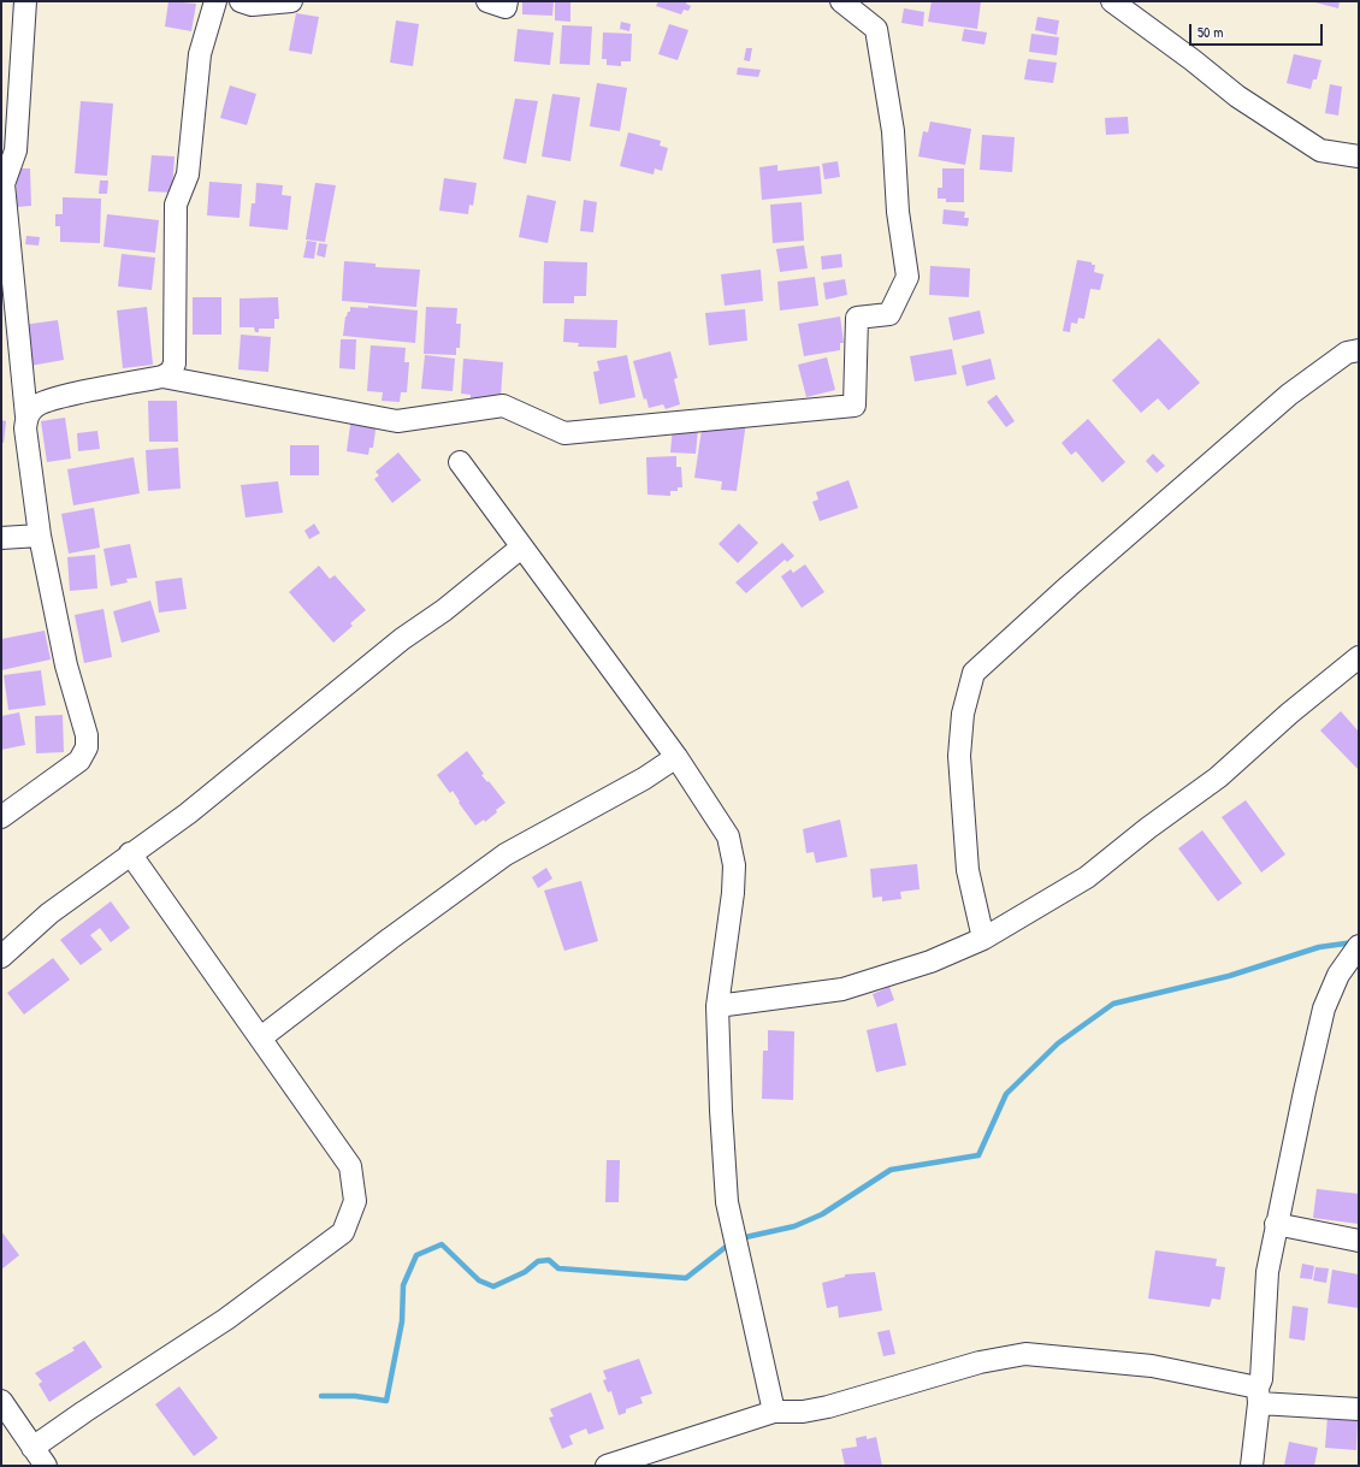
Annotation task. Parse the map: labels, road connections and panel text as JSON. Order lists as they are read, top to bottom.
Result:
{
  "scale_bar": "50 m"
}
